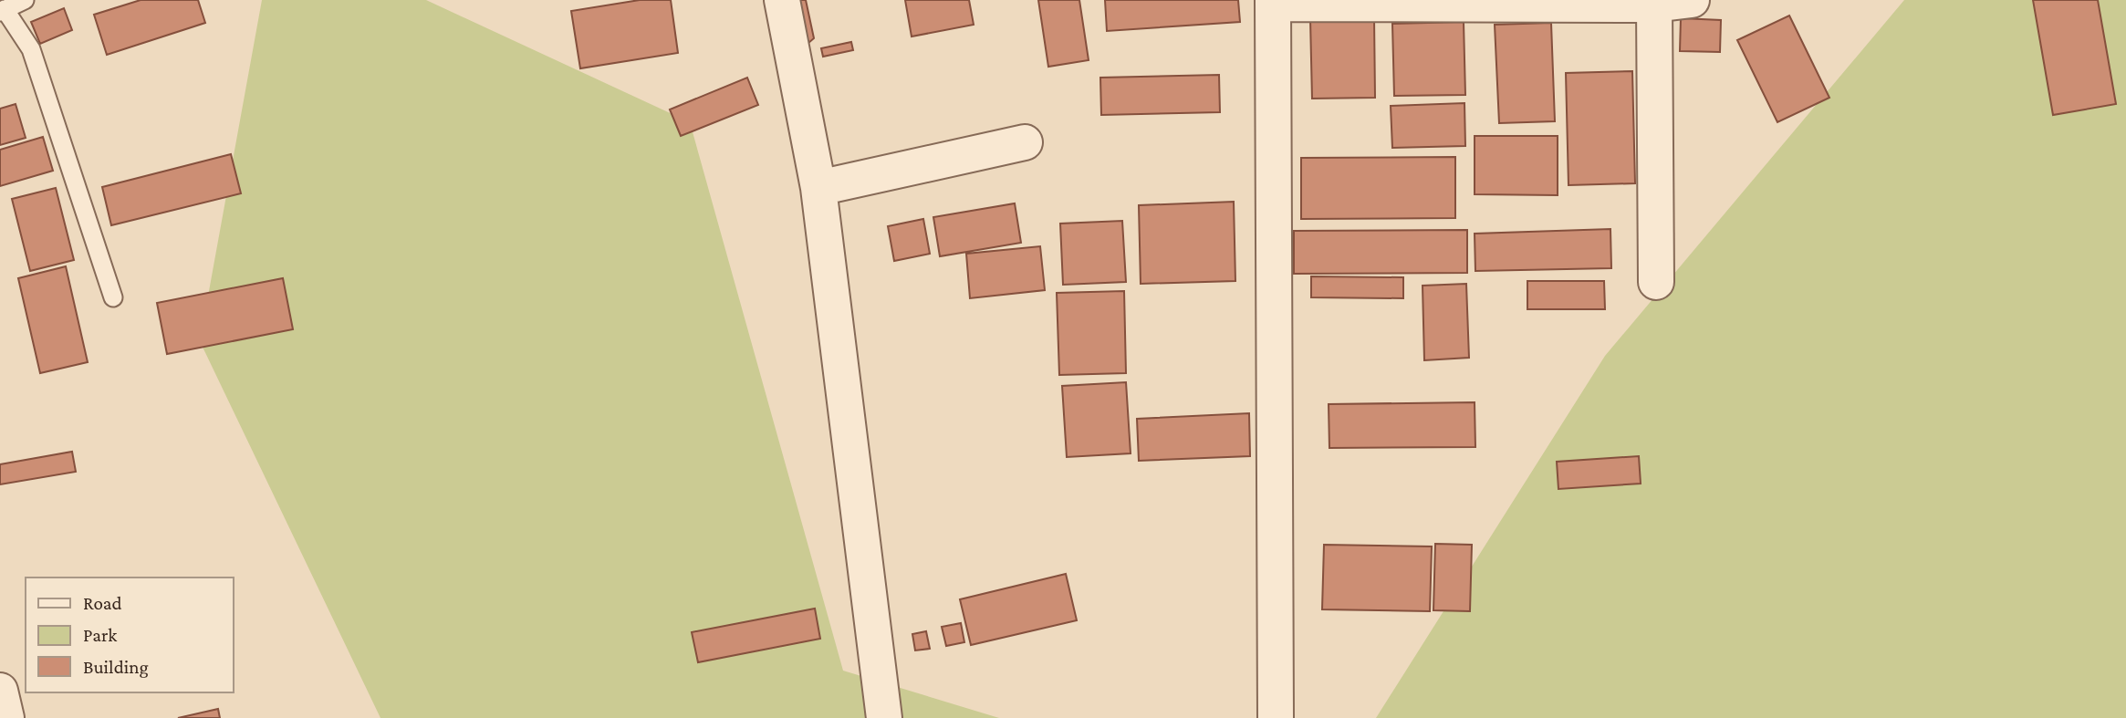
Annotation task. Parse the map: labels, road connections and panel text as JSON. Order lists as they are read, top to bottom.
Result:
{
  "legend": ["Road", "Park", "Building"]
}
